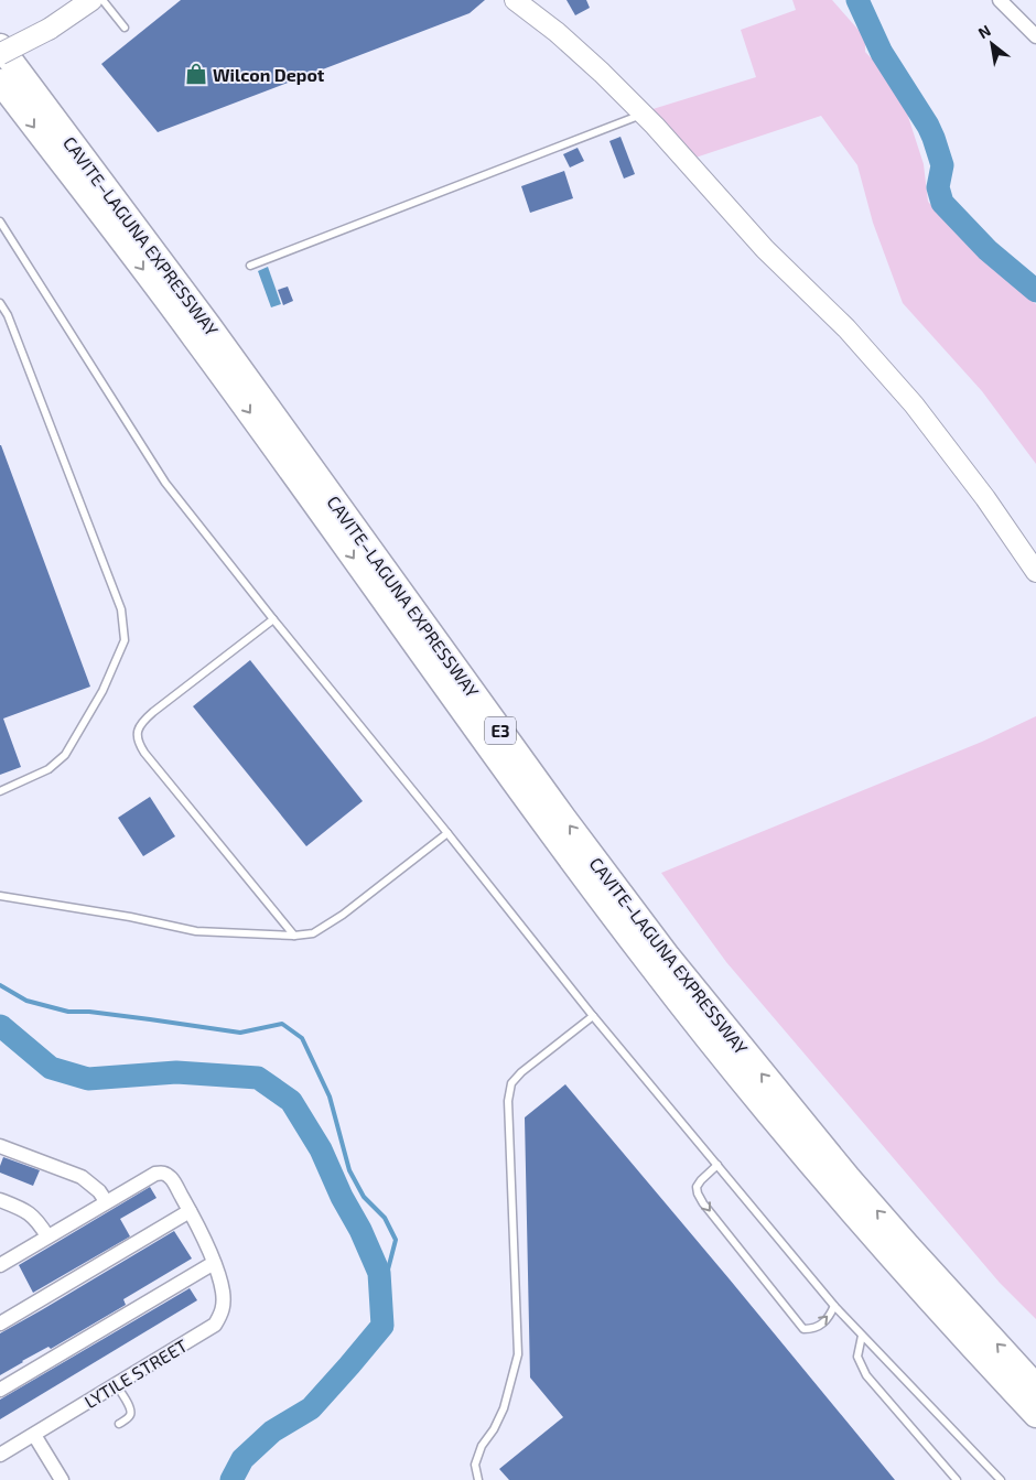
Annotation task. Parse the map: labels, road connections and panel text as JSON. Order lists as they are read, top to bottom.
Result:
{
  "streets": {
    "highway": ["CAVITE–LAGUNA EXPRESSWAY", "E3"],
    "street": ["LYTILE STREET"]
  },
  "places": {
    "shop": ["Wilcon Depot"]
  },
  "north": "top left"
}
